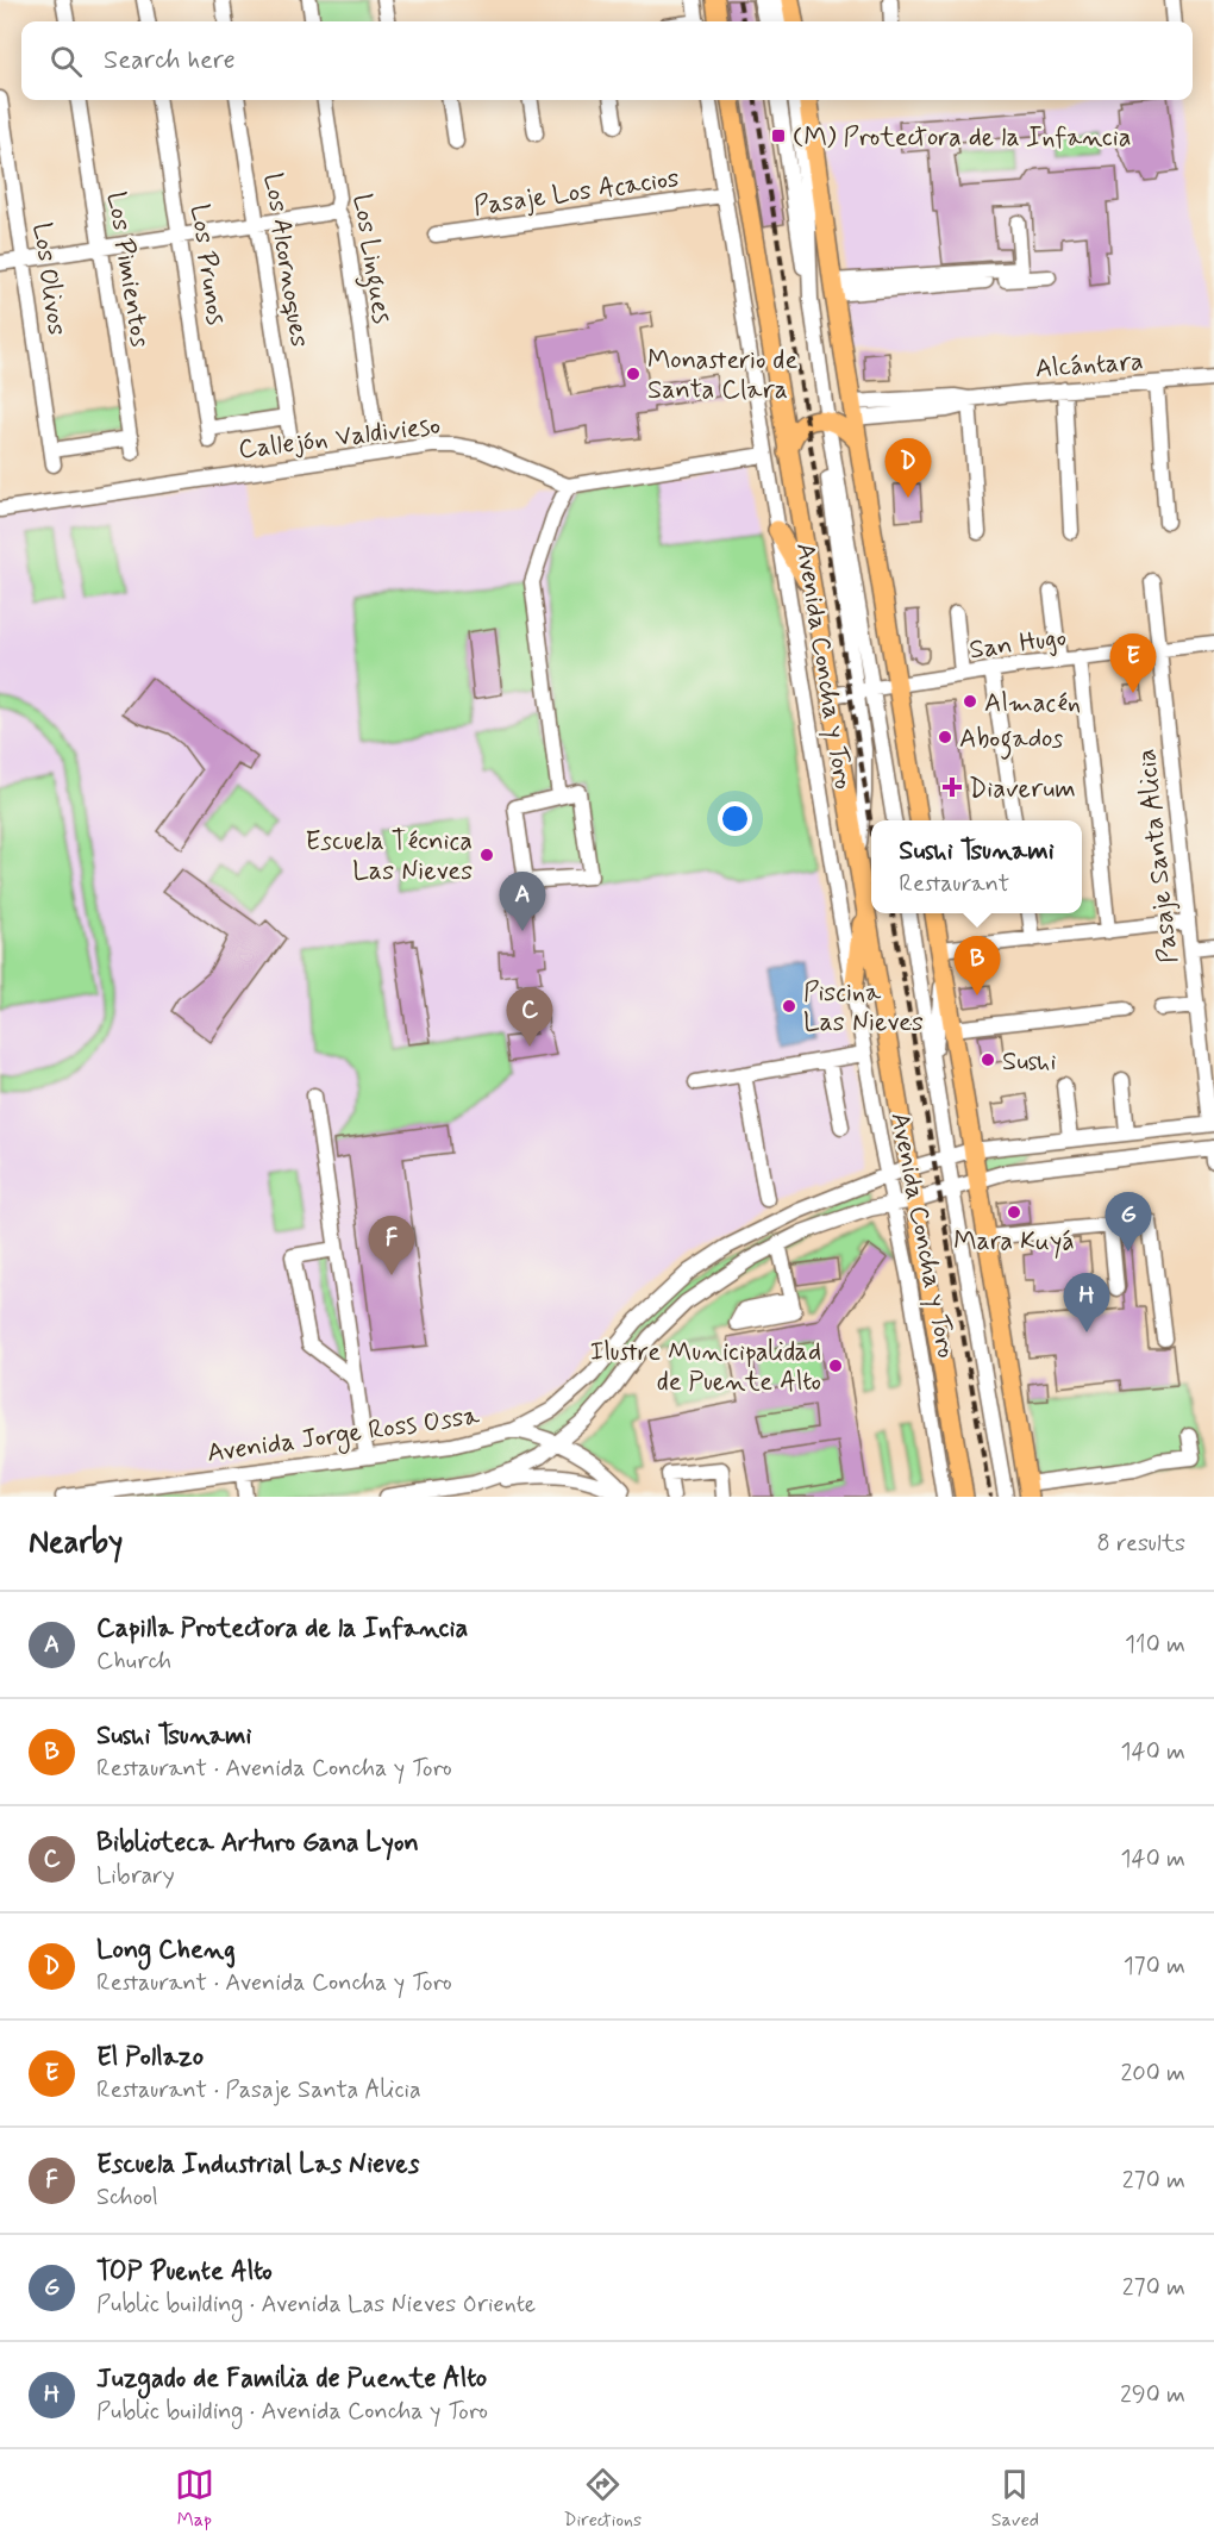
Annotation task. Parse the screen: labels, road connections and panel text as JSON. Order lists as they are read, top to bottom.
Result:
{
  "streets": {
    "main road": ["Avenida Concha y Toro"],
    "street": [
      "Pasaje Los Acacios",
      "Los Lingues",
      "Los Alcornoques",
      "Los Prunos",
      "Los Pimientos",
      "Los Olivos",
      "Alcántara",
      "Callejón Valdivieso",
      "San Hugo",
      "Pasaje Santa Alicia",
      "Avenida Jorge Ross Ossa"
    ]
  },
  "crossings": [
    ["Pasaje Los Acacios", "Avenida Concha y Toro"],
    ["Los Alcornoques", "Los Prunos"],
    ["Los Pimientos", "Los Olivos"],
    ["San Hugo", "Avenida Concha y Toro"],
    ["San Hugo", "Pasaje Santa Alicia"],
    ["Avenida Concha y Toro", "Avenida Jorge Ross Ossa"],
    ["Pasaje Santa Alicia", "Avenida Jorge Ross Ossa"]
  ],
  "places": {
    "transit": ["(M) Protectora de la Infancia"],
    "other": [
      "Monasterio de Santa Clara",
      "Almacén",
      "Abogados",
      "Escuela Técnica Las Nieves",
      "Piscina Las Nieves",
      "Sushi",
      "Mara Kuyá",
      "Ilustre Municipalidad de Puente Alto"
    ],
    "health": ["Diaverum"]
  },
  "page": {
    "search": "Search here",
    "pins": [
      "D",
      "E",
      "A",
      "B",
      "C",
      "G",
      "F",
      "H"
    ],
    "popup": ["Sushi Tsunami", "Restaurant"],
    "heading": ["Nearby", "8 results"],
    "list": [
      {
        "mark": "A",
        "name": "Capilla Protectora de la Infancia",
        "note": "Church",
        "value": "110 m"
      },
      {
        "mark": "B",
        "name": "Sushi Tsunami",
        "note": "Restaurant · Avenida Concha y Toro",
        "value": "140 m"
      },
      {
        "mark": "C",
        "name": "Biblioteca Arturo Gana Lyon",
        "note": "Library",
        "value": "140 m"
      },
      {
        "mark": "D",
        "name": "Long Cheng",
        "note": "Restaurant · Avenida Concha y Toro",
        "value": "170 m"
      },
      {
        "mark": "E",
        "name": "El Pollazo",
        "note": "Restaurant · Pasaje Santa Alicia",
        "value": "200 m"
      },
      {
        "mark": "F",
        "name": "Escuela Industrial Las Nieves",
        "note": "School",
        "value": "270 m"
      },
      {
        "mark": "G",
        "name": "TOP Puente Alto",
        "note": "Public building · Avenida Las Nieves Oriente",
        "value": "270 m"
      },
      {
        "mark": "H",
        "name": "Juzgado de Familia de Puente Alto",
        "note": "Public building · Avenida Concha y Toro",
        "value": "290 m"
      }
    ],
    "nav": ["Map", "Directions", "Saved"]
  }
}
